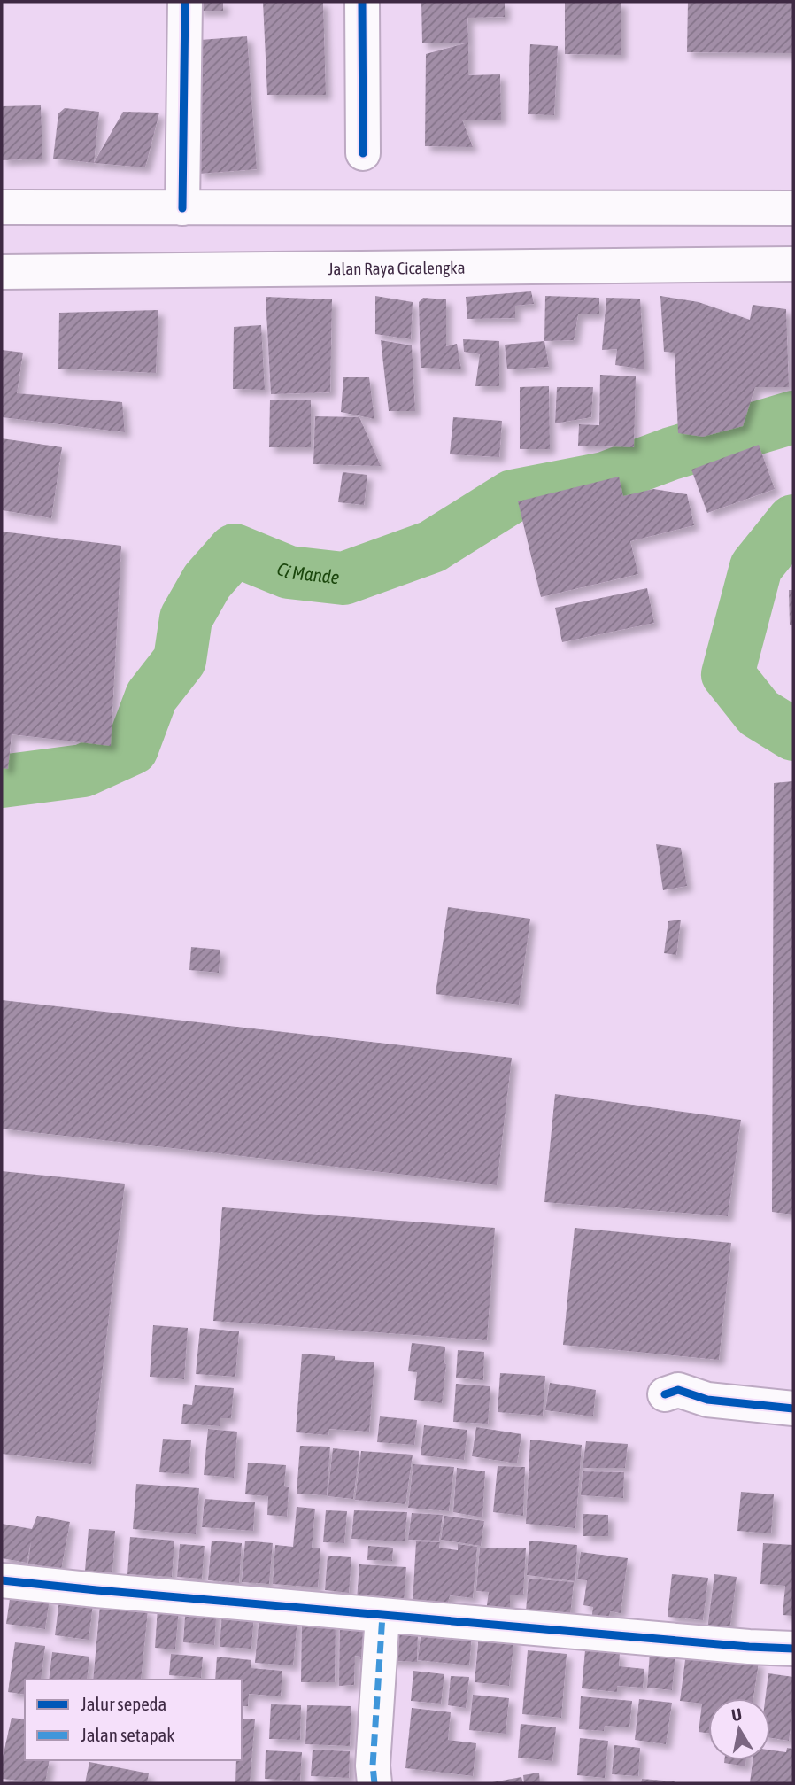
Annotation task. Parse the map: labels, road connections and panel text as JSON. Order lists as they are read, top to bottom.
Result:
{
  "streets": {
    "main road": ["Jalan Raya Cicalengka"]
  },
  "water": ["Ci Mande"],
  "legend": ["Jalur sepeda", "Jalan setapak"],
  "north": "top"
}
